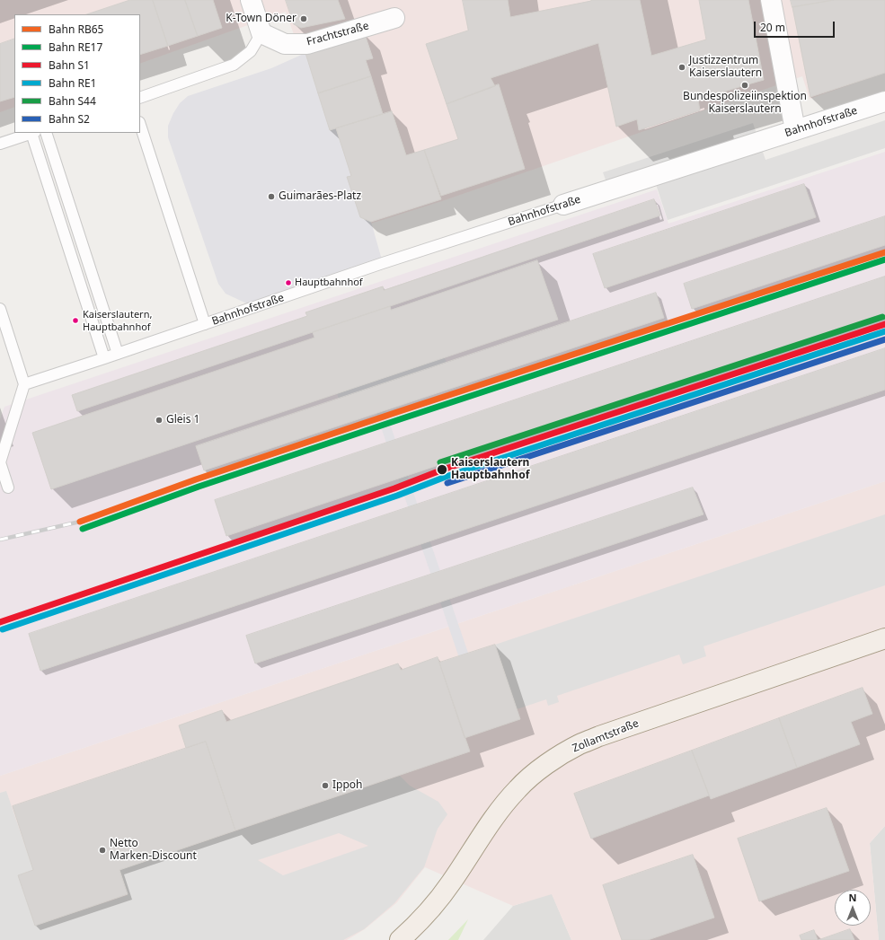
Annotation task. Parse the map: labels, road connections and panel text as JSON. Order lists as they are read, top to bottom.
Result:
{
  "streets": {
    "main road": ["Zollamtstraße"],
    "street": ["Frachtstraße", "Bahnhofstraße"]
  },
  "places": [
    "K-Town Döner",
    "Justizzentrum Kaiserslautern",
    "Bundespolizeiinspektion Kaiserslautern",
    "Guimarães-Platz",
    "Hauptbahnhof",
    "Kaiserslautern, Hauptbahnhof",
    "Gleis 1",
    "Kaiserslautern Hauptbahnhof",
    "Ippoh",
    "Netto Marken-Discount"
  ],
  "lines": [
    "rail line RB65",
    "rail line RE17",
    "rail line S44",
    "rail line S1",
    "rail line RE1",
    "rail line S2"
  ],
  "legend": [
    "Bahn RB65",
    "Bahn RE17",
    "Bahn S1",
    "Bahn RE1",
    "Bahn S44",
    "Bahn S2"
  ],
  "scale_bar": "20 m",
  "north": "top"
}
